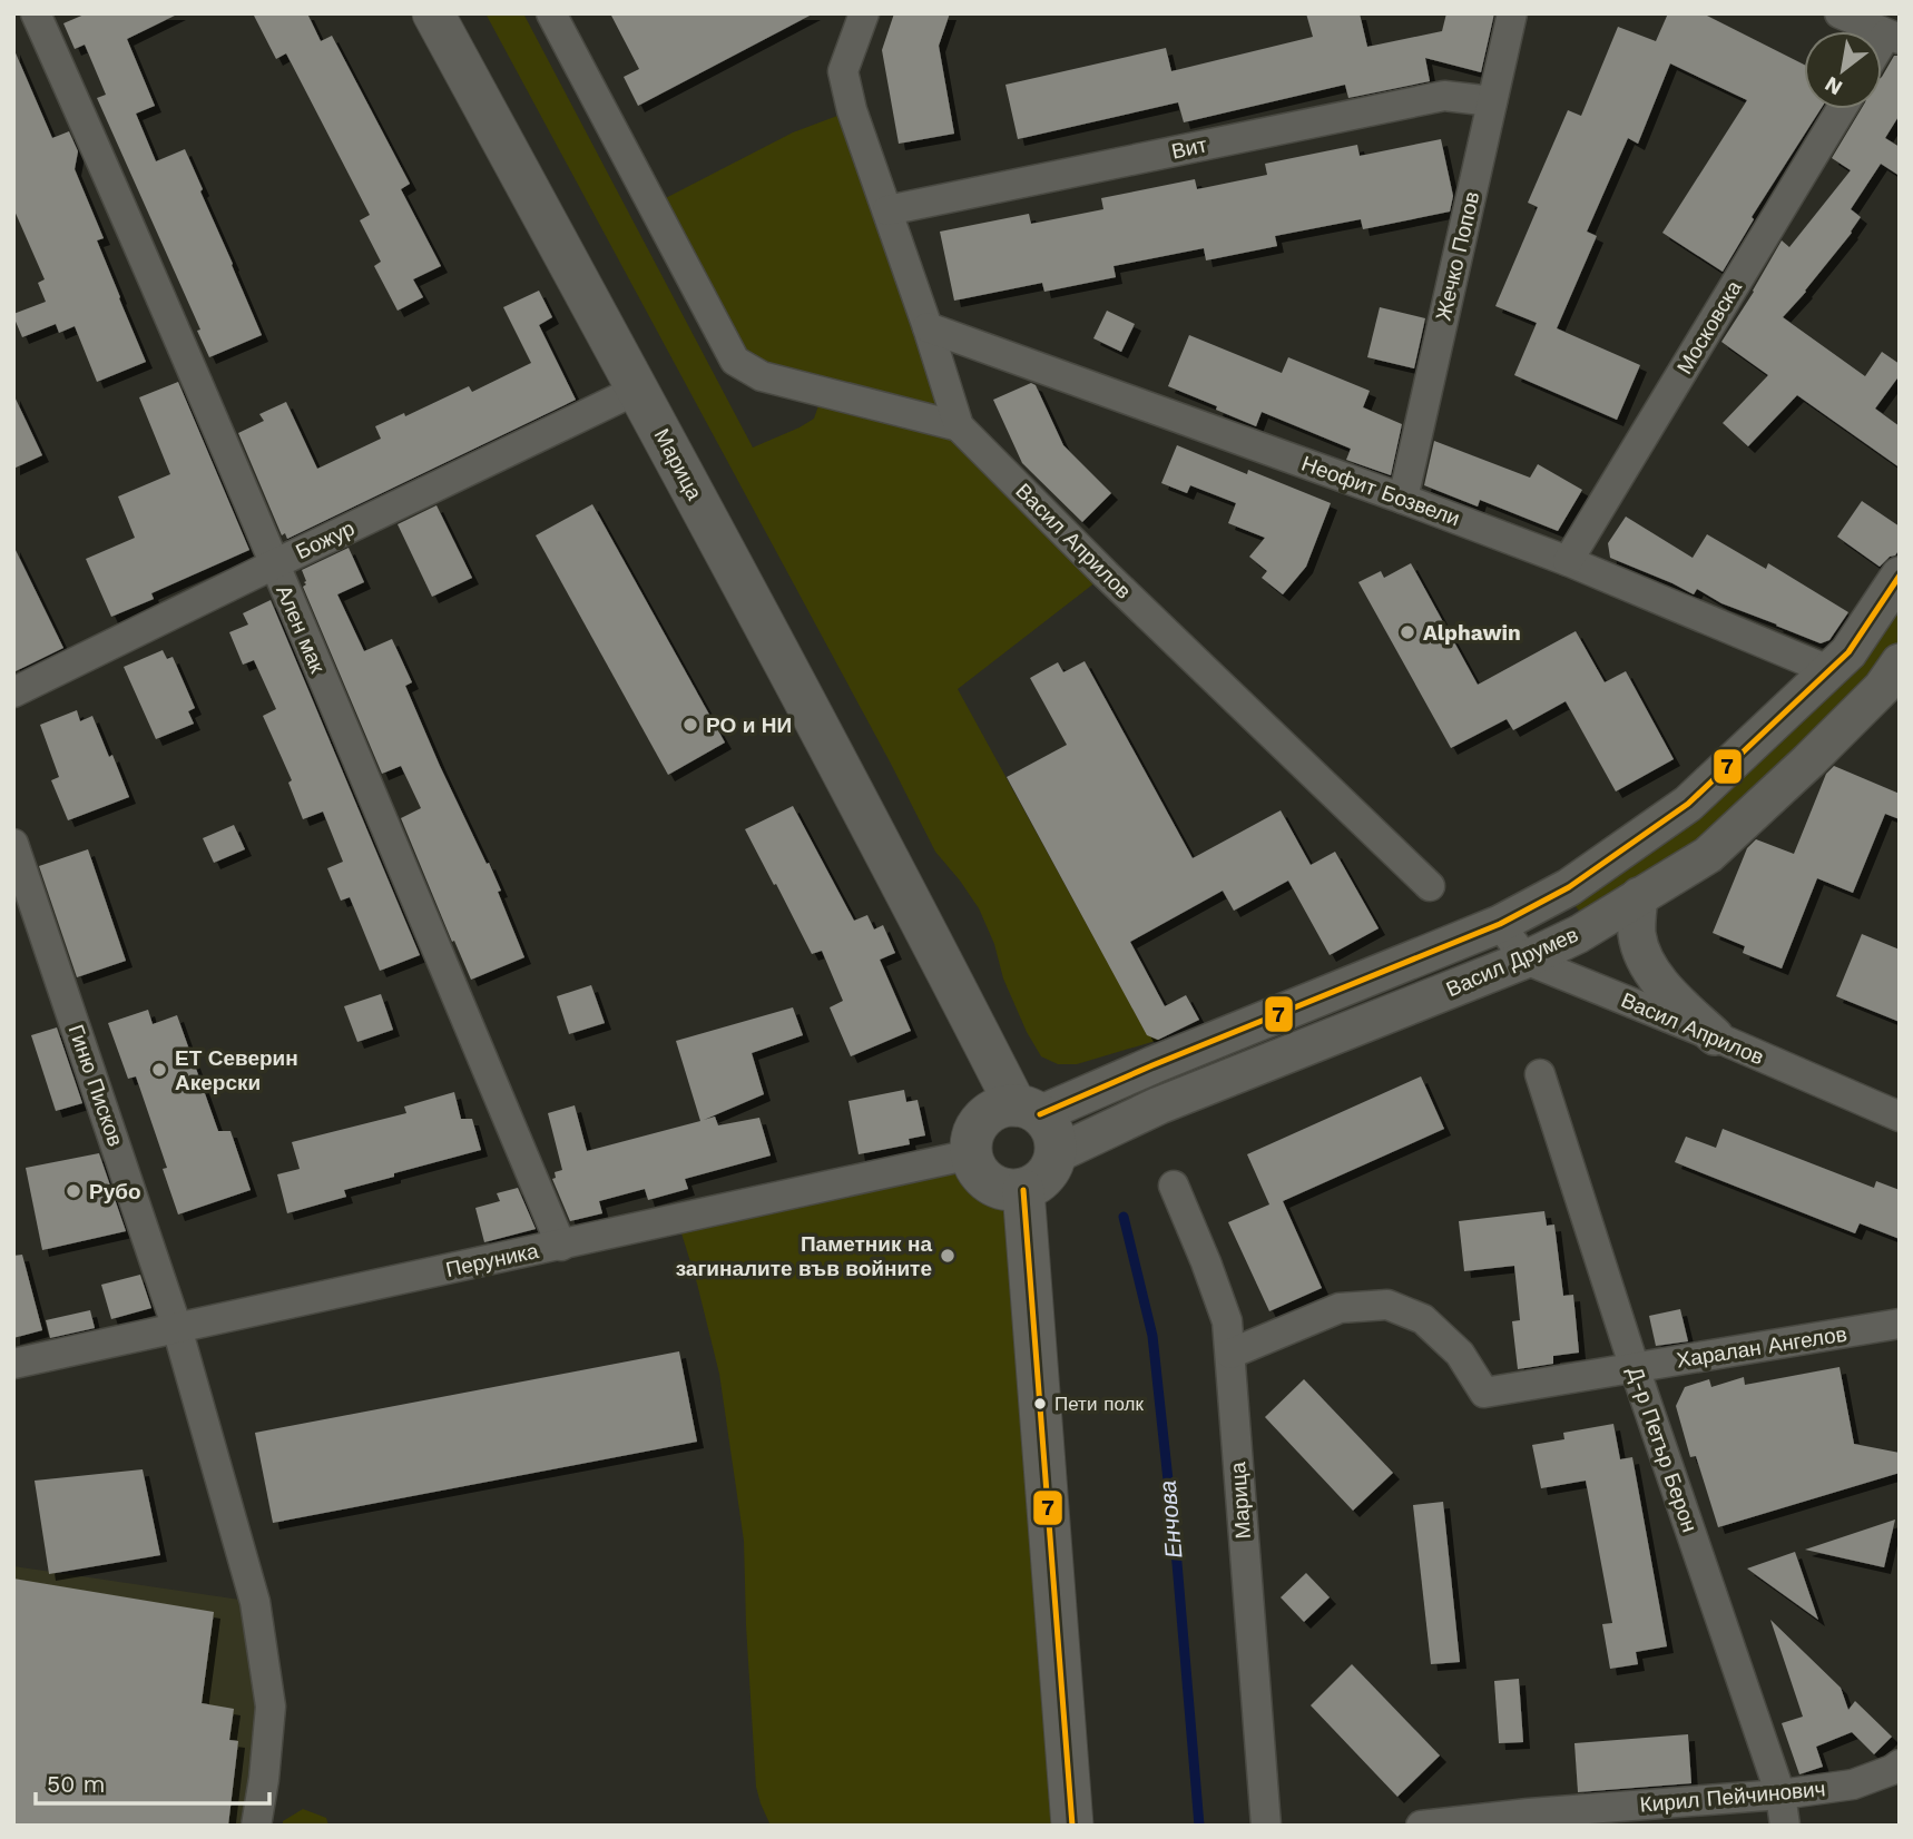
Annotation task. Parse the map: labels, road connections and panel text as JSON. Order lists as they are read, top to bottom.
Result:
{
  "streets": {
    "main road": ["Марица"],
    "street": [
      "Вит",
      "Жечко Попов",
      "Московска",
      "Неофит Бозвели",
      "Божур",
      "Васил Априлов",
      "Ален мак",
      "Васил Друмев",
      "Гиню Писков",
      "Перуника",
      "Харалан Ангелов",
      "Д-р Петър Берон",
      "Кирил Пейчинович"
    ]
  },
  "crossings": [
    ["Вит", "Жечко Попов"],
    ["Вит", "Васил Априлов"],
    ["Жечко Попов", "Неофит Бозвели"],
    ["Московска", "Неофит Бозвели"],
    ["Марица", "Божур"],
    ["Марица", "Васил Друмев"],
    ["Марица", "Перуника"],
    ["Марица", "Харалан Ангелов"],
    ["Неофит Бозвели", "Васил Априлов"],
    ["Неофит Бозвели", "Васил Друмев"],
    ["Божур", "Ален мак"],
    ["Васил Априлов", "Васил Друмев"],
    ["Ален мак", "Перуника"],
    ["Васил Друмев", "Перуника"],
    ["Гиню Писков", "Перуника"],
    ["Харалан Ангелов", "Д-р Петър Берон"],
    ["Д-р Петър Берон", "Кирил Пейчинович"]
  ],
  "water": ["Енчова"],
  "places": [
    "Alphawin",
    "РО и НИ",
    "ЕТ Северин Акерски",
    "Рубо",
    "Паметник на загиналите във войните",
    "Пети полк"
  ],
  "lines": ["transit line 7"],
  "scale_bar": "50 m",
  "north": "bottom left"
}
